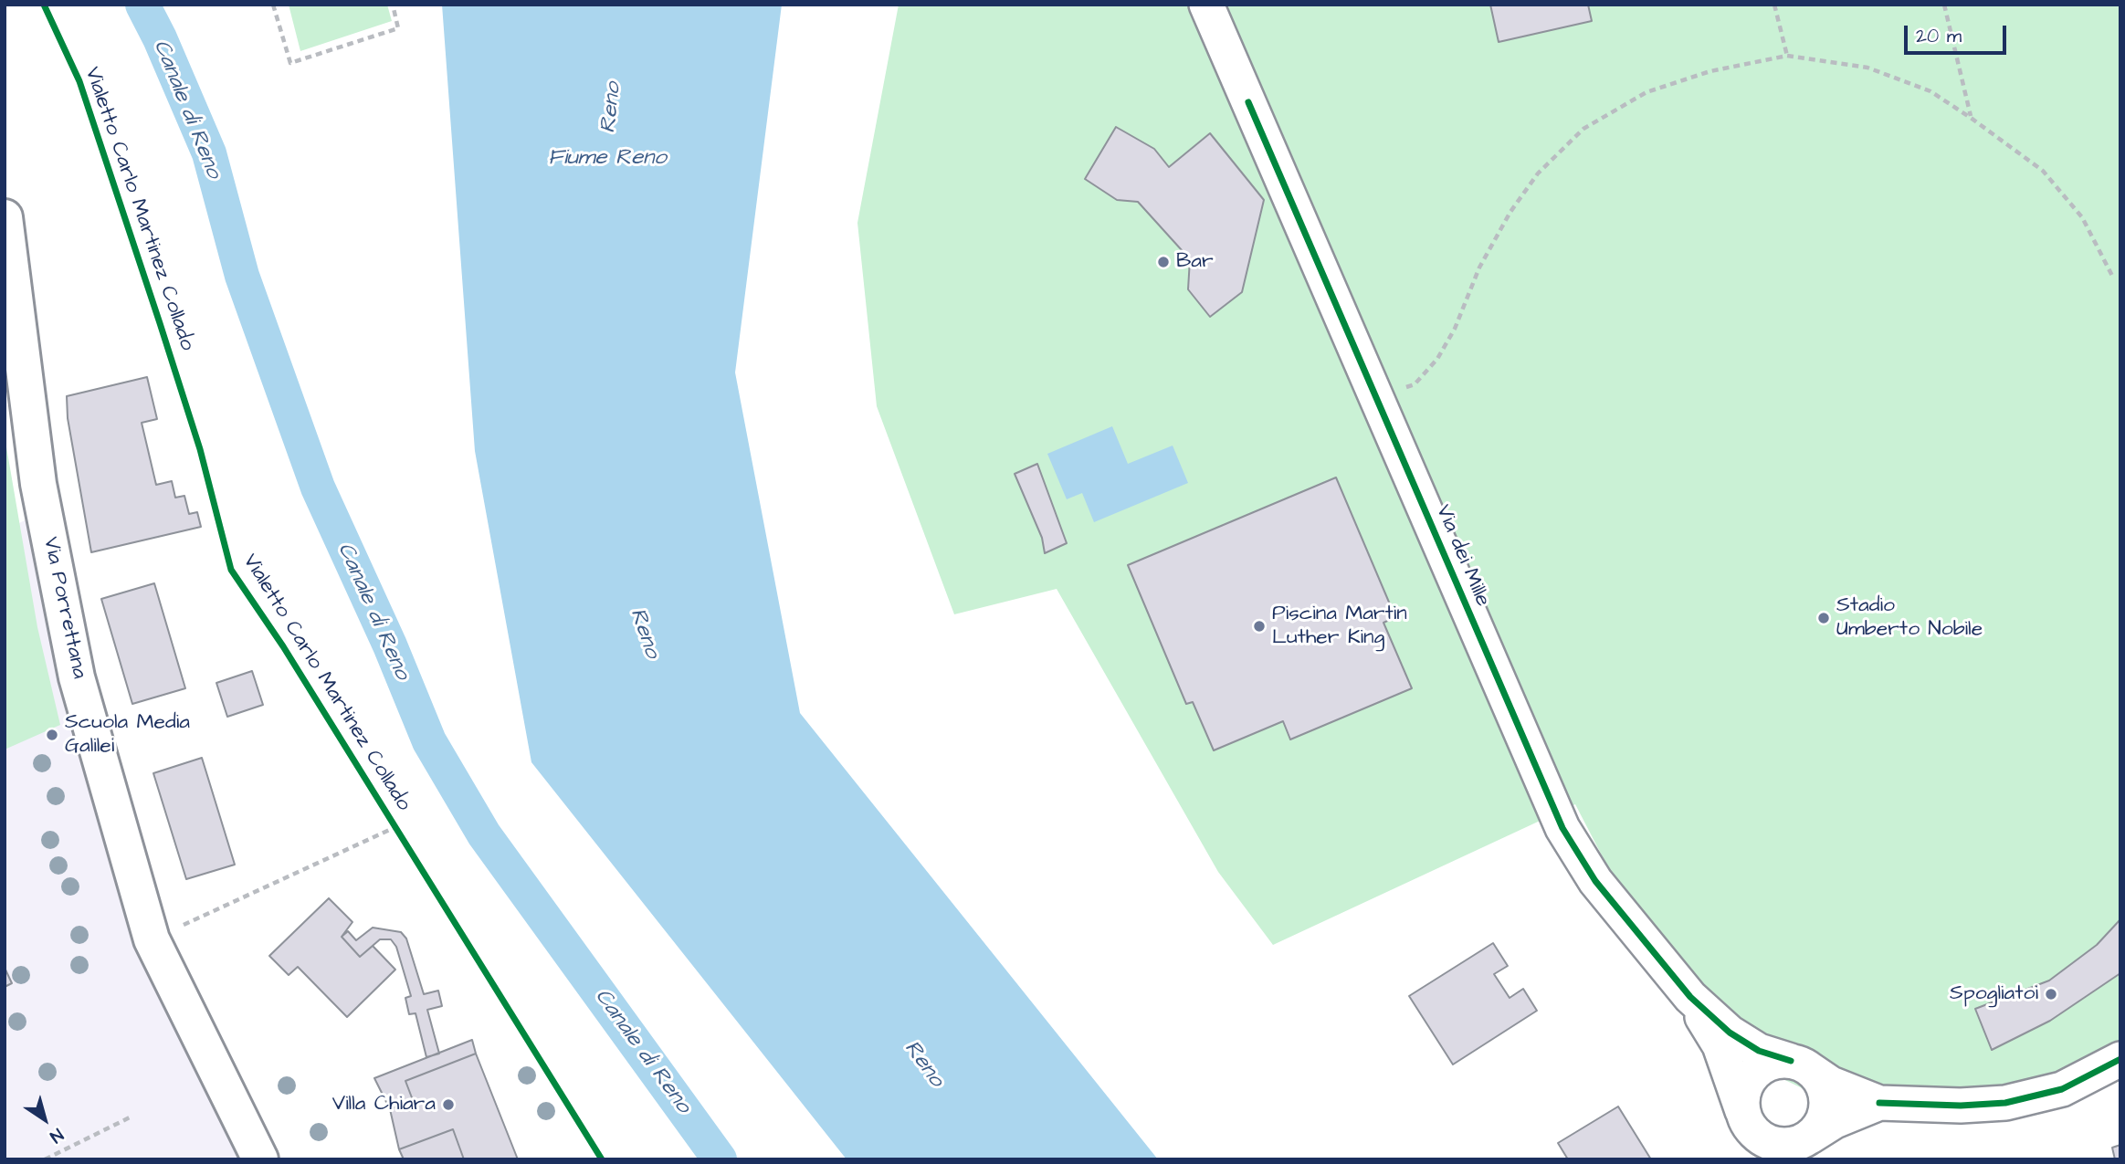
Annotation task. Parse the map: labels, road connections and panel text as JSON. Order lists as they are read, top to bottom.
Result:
{
  "streets": {
    "main road": ["Via Porrettana"],
    "street": ["Via dei Mille"],
    "cycle path": ["Vialetto Carlo Martinez Collado"]
  },
  "water": ["Reno", "Canale di Reno", "Fiume Reno"],
  "places": [
    "Bar",
    "Stadio Umberto Nobile",
    "Piscina Martin Luther King",
    "Scuola Media Galilei",
    "Spogliatoi",
    "Villa Chiara"
  ],
  "scale_bar": "20 m",
  "north": "bottom right"
}
